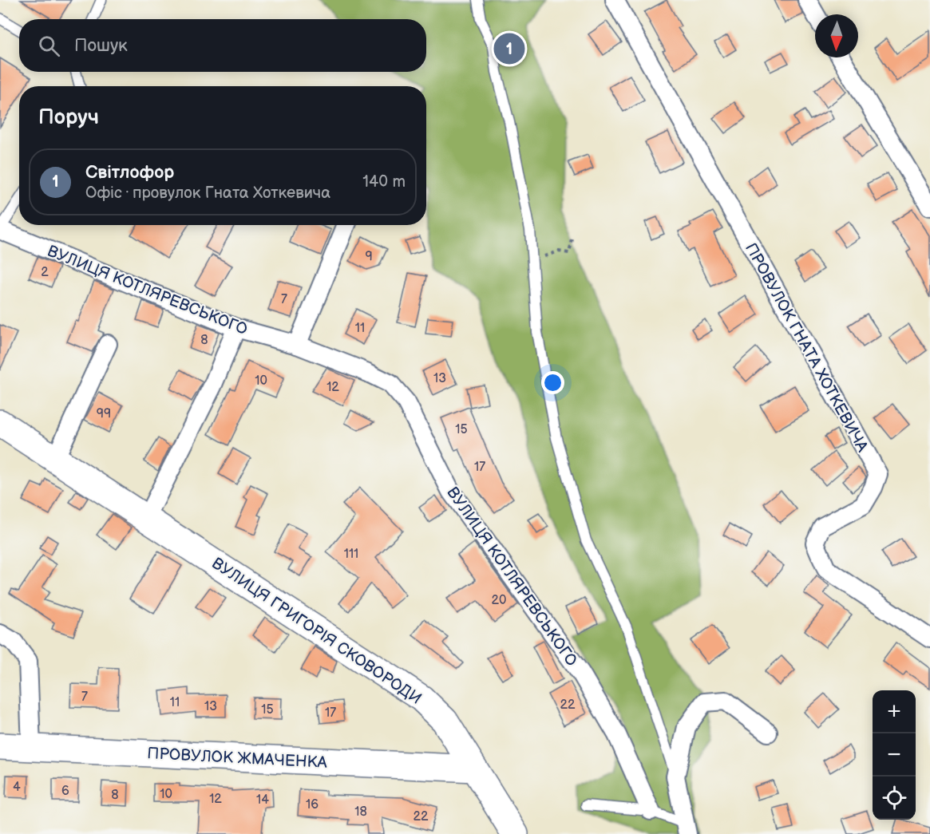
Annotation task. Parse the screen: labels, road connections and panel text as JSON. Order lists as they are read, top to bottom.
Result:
{
  "streets": {
    "street": [
      "ВУЛИЦЯ КОТЛЯРЕВСЬКОГО",
      "ПРОВУЛОК ГНАТА ХОТКЕВИЧА",
      "ВУЛИЦЯ ГРИГОРІЯ СКОВОРОДИ",
      "ПРОВУЛОК ЖМАЧЕНКА"
    ]
  },
  "crossings": [
    ["ВУЛИЦЯ ГРИГОРІЯ СКОВОРОДИ", "ПРОВУЛОК ЖМАЧЕНКА"]
  ],
  "house_numbers": [
    "9",
    "2",
    "7",
    "11",
    "8",
    "13",
    "10",
    "12",
    "99",
    "15",
    "17",
    "111",
    "20",
    "7",
    "11",
    "22",
    "13",
    "15",
    "17",
    "4",
    "6",
    "10",
    "8",
    "12",
    "14",
    "16",
    "18",
    "22"
  ],
  "north": "bottom",
  "page": {
    "search": "Пошук",
    "pins": "1",
    "heading": "Поруч",
    "list": [
      {
        "mark": "1",
        "name": "Світлофор",
        "note": "Офіс · провулок Гната Хоткевича",
        "value": "140 m"
      }
    ],
    "map_buttons": ["+", "−"]
  }
}
